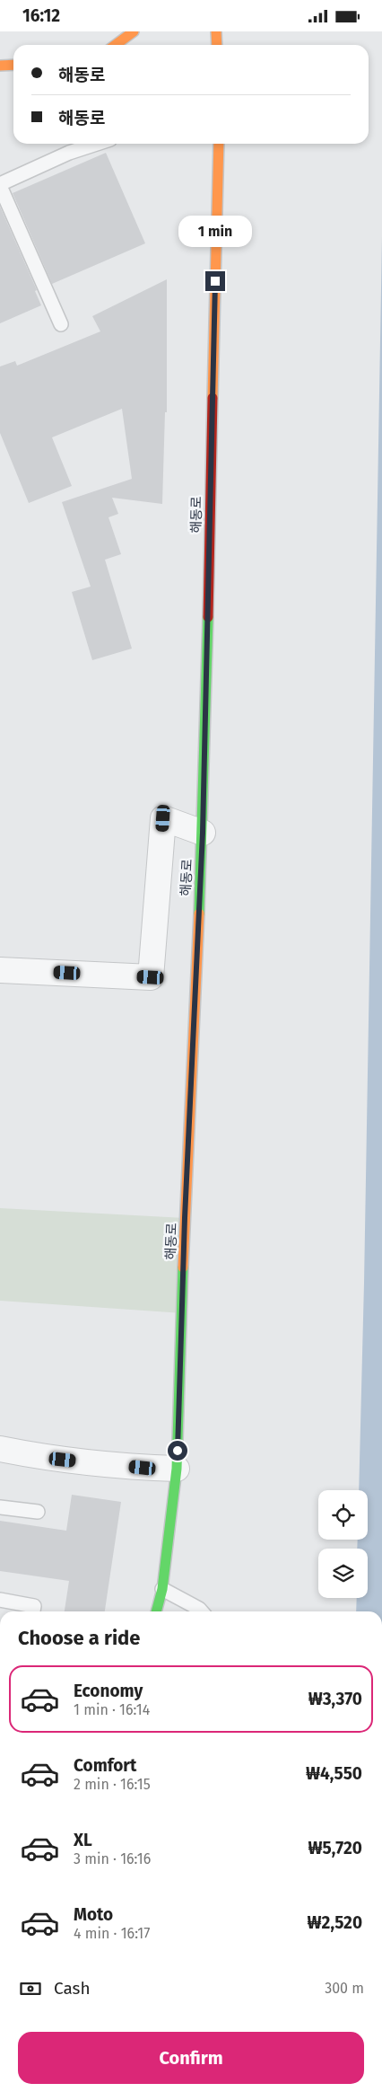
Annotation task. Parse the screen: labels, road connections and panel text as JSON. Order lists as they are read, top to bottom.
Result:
{
  "streets": {
    "street": ["해동로"]
  },
  "page": {
    "status": "16:12",
    "banner": ["해동로", "해동로"],
    "bubble": "1 min",
    "heading": "Choose a ride",
    "list": [
      {
        "name": "Economy",
        "note": "1 min · 16:14",
        "value": "₩3,370"
      },
      {
        "name": "Comfort",
        "note": "2 min · 16:15",
        "value": "₩4,550"
      },
      {
        "name": "XL",
        "note": "3 min · 16:16",
        "value": "₩5,720"
      },
      {
        "name": "Moto",
        "note": "4 min · 16:17",
        "value": "₩2,520"
      }
    ],
    "pay": ["Cash", "300 m"],
    "buttons": "Confirm"
  }
}
